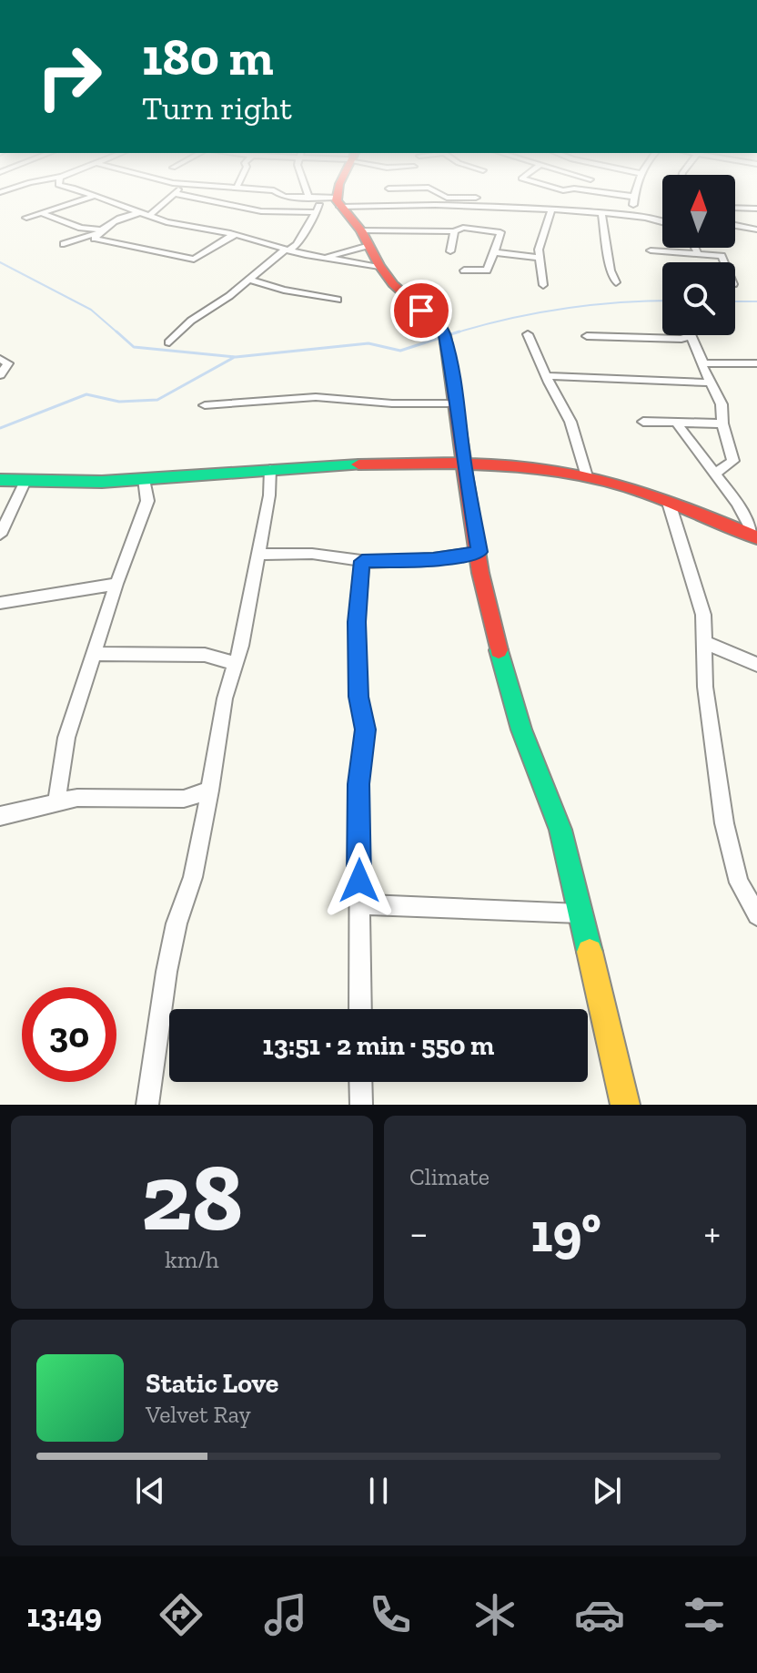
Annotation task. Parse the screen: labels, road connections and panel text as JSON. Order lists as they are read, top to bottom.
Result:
{
  "north": "top",
  "page": {
    "turn": ["180 m", "Turn right"],
    "limit": "30",
    "trip": "13:51 · 2 min · 550 m",
    "tile": [
      ["28", "km/h"],
      "Climate"
    ],
    "heat": ["−", "19°", "+"],
    "song": ["Static Love", "Velvet Ray"],
    "tabs": "13:49"
  }
}
